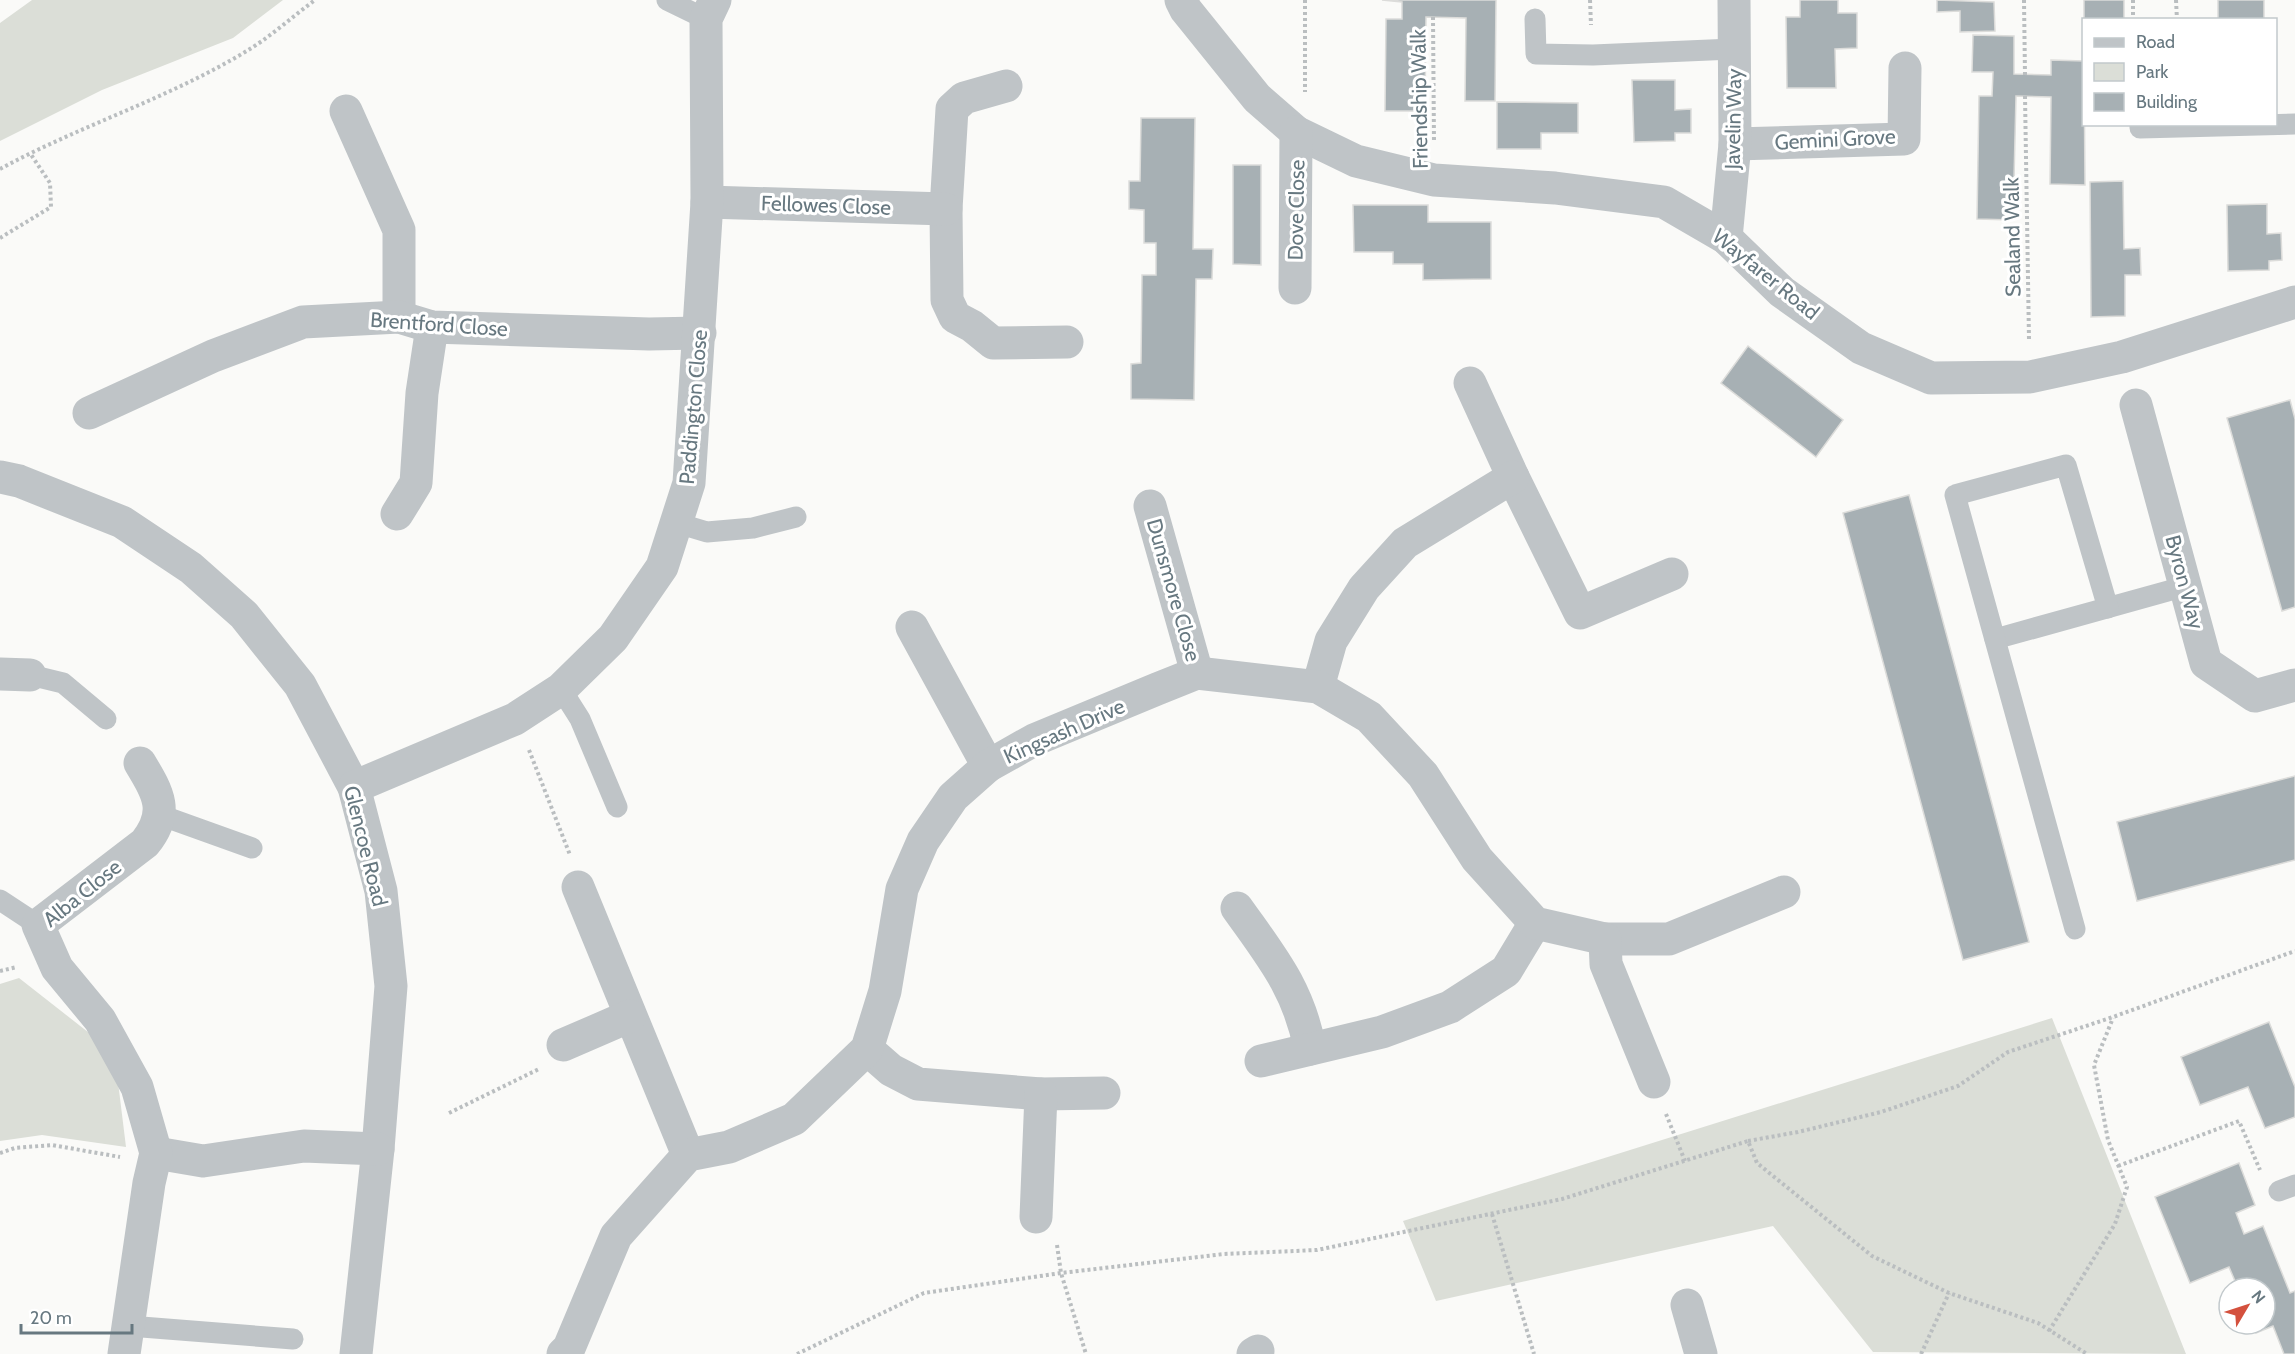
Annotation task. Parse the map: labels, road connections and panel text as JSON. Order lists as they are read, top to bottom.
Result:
{
  "streets": {
    "street": [
      "Javelin Way",
      "Gemini Grove",
      "Fellowes Close",
      "Dove Close",
      "Wayfarer Road",
      "Brentford Close",
      "Paddington Close",
      "Byron Way",
      "Dunsmore Close",
      "Kingsash Drive",
      "Glencoe Road",
      "Alba Close"
    ],
    "path": ["Friendship Walk", "Sealand Walk"]
  },
  "crossings": [
    ["Friendship Walk", "Wayfarer Road"],
    ["Javelin Way", "Gemini Grove"],
    ["Javelin Way", "Wayfarer Road"],
    ["Fellowes Close", "Paddington Close"],
    ["Dove Close", "Wayfarer Road"],
    ["Sealand Walk", "Wayfarer Road"],
    ["Brentford Close", "Paddington Close"],
    ["Paddington Close", "Glencoe Road"],
    ["Dunsmore Close", "Kingsash Drive"]
  ],
  "legend": ["Road", "Park", "Building"],
  "scale_bar": "20 m",
  "north": "top right"
}
